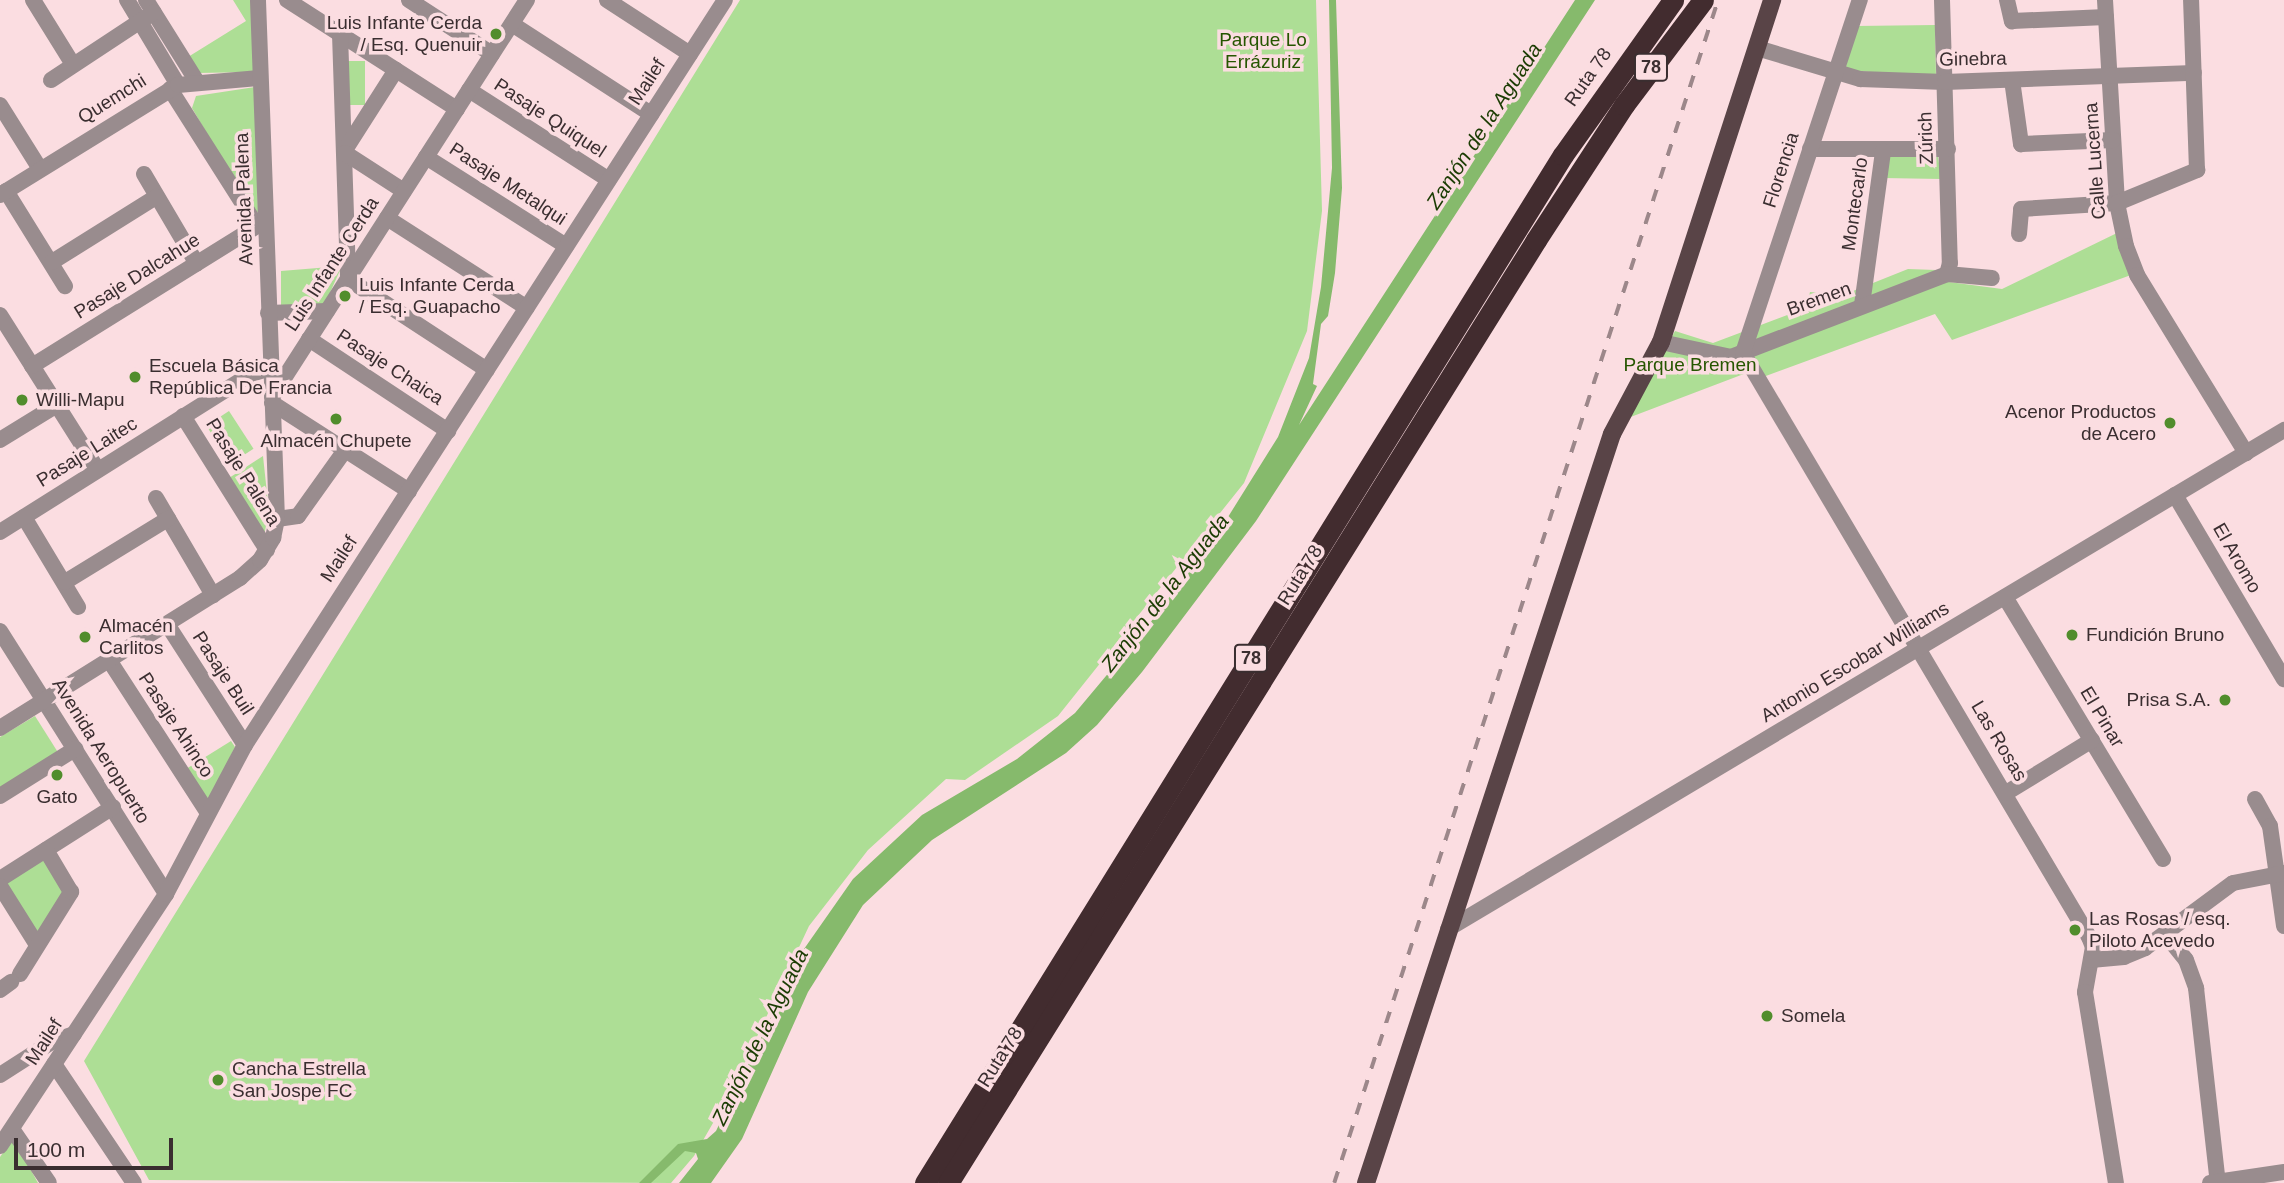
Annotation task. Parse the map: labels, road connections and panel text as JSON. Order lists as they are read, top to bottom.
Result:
{
  "streets": {
    "highway": ["78", "Ruta 78"],
    "street": [
      "Ginebra",
      "Mailef",
      "Quemchi",
      "Pasaje Quiquel",
      "Zúrich",
      "Calle Lucerna",
      "Florencia",
      "Pasaje Metalqui",
      "Avenida Palena",
      "Montecarlo",
      "Luis Infante Cerda",
      "Pasaje Dalcahue",
      "Bremen",
      "Pasaje Chaica",
      "Pasaje Laitec",
      "Pasaje Palena",
      "El Aromo",
      "Antonio Escobar Williams",
      "Pasaje Buil",
      "El Pinar",
      "Pasaje Ahinco",
      "Las Rosas",
      "Avenida Aeropuerto"
    ]
  },
  "crossings": [
    ["Ginebra", "Zúrich"],
    ["Ginebra", "Calle Lucerna"],
    ["Ginebra", "Florencia"],
    ["Mailef", "Pasaje Quiquel"],
    ["Mailef", "Pasaje Metalqui"],
    ["Mailef", "Pasaje Chaica"],
    ["Mailef", "Pasaje Buil"],
    ["Mailef", "Pasaje Ahinco"],
    ["Mailef", "Avenida Aeropuerto"],
    ["Quemchi", "Avenida Palena"],
    ["Pasaje Quiquel", "Luis Infante Cerda"],
    ["Zúrich", "Bremen"],
    ["Calle Lucerna", "Antonio Escobar Williams"],
    ["Florencia", "Bremen"],
    ["Florencia", "Las Rosas"],
    ["Pasaje Metalqui", "Luis Infante Cerda"],
    ["Avenida Palena", "Luis Infante Cerda"],
    ["Avenida Palena", "Pasaje Dalcahue"],
    ["Avenida Palena", "Pasaje Laitec"],
    ["Montecarlo", "Bremen"],
    ["Luis Infante Cerda", "Pasaje Chaica"],
    ["Bremen", "Las Rosas"],
    ["Pasaje Laitec", "Pasaje Palena"],
    ["El Aromo", "Antonio Escobar Williams"],
    ["Antonio Escobar Williams", "El Pinar"],
    ["Antonio Escobar Williams", "Las Rosas"]
  ],
  "water": ["Zanjón de la Aguada"],
  "parks": ["Parque Lo Errázuriz", "Parque Bremen"],
  "places": [
    "Luis Infante Cerda / Esq. Quenuir",
    "Luis Infante Cerda / Esq. Guapacho",
    "Escuela Básica República De Francia",
    "Willi-Mapu",
    "Almacén Chupete",
    "Acenor Productos de Acero",
    "Fundición Bruno",
    "Almacén Carlitos",
    "Prisa S.A.",
    "Gato",
    "Las Rosas / esq. Piloto Acevedo",
    "Somela",
    "Cancha Estrella San Jospe FC"
  ],
  "scale_bar": "100 m"
}
